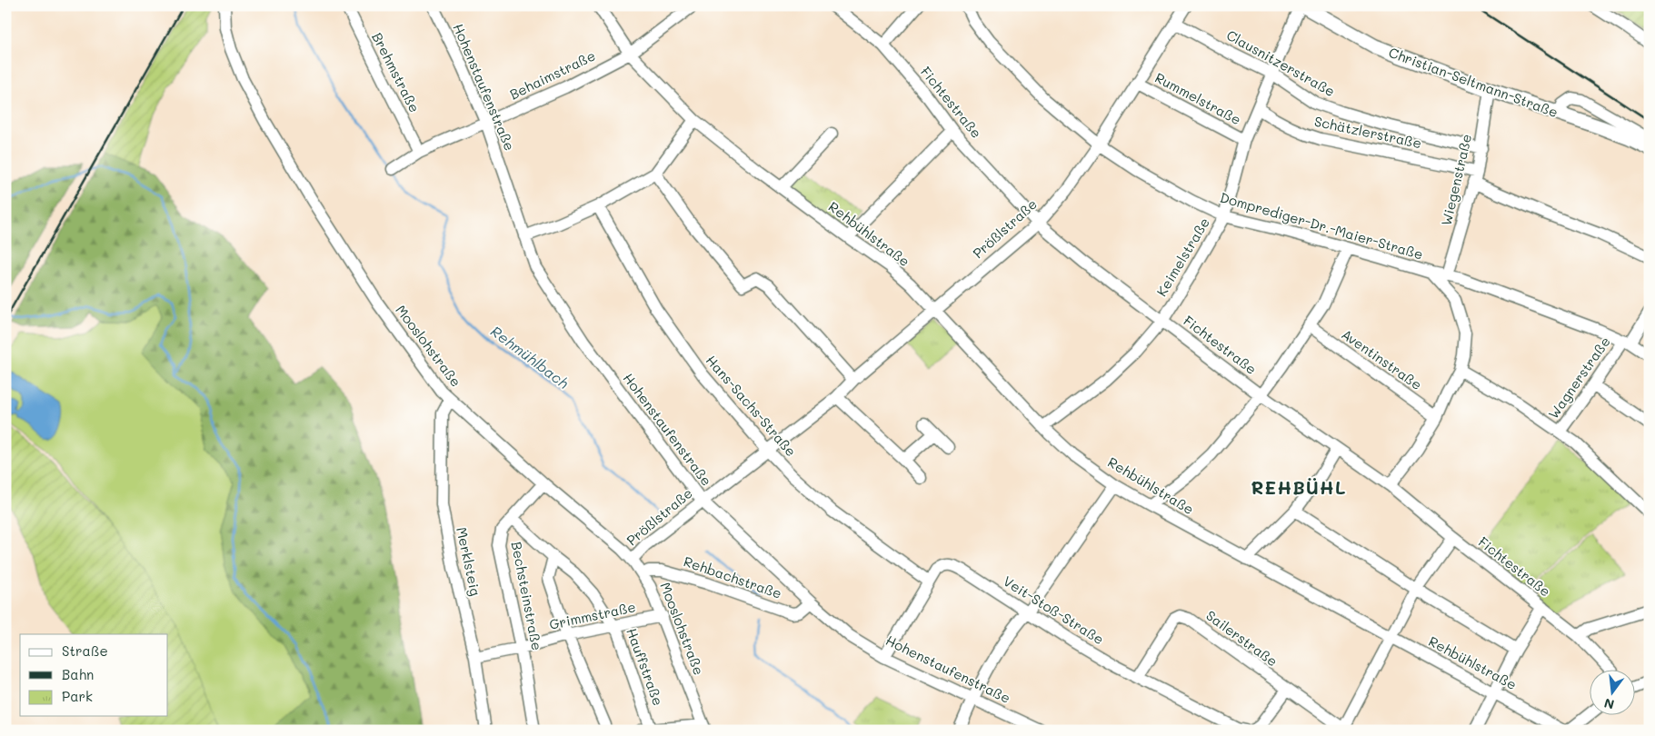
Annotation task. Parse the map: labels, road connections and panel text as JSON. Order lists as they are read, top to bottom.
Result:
{
  "streets": {
    "main road": ["Christian-Seltmann-Straße"],
    "street": [
      "Clausnitzerstraße",
      "Brehmstraße",
      "Behaimstraße",
      "Hohenstaufenstraße",
      "Rummelstraße",
      "Fichtestraße",
      "Schätzlerstraße",
      "Wiegenstraße",
      "Domprediger-Dr.-Maier-Straße",
      "Prößlstraße",
      "Rehbühlstraße",
      "Keimelstraße",
      "Mooslohstraße",
      "Aventinstraße",
      "Wagnerstraße",
      "Hans-Sachs-Straße",
      "Merklsteig",
      "Rehbachstraße",
      "Bechsteinstraße",
      "Veit-Stoß-Straße",
      "Grimmstraße",
      "Sailerstraße",
      "Hauffstraße"
    ]
  },
  "crossings": [
    ["Clausnitzerstraße", "Wiegenstraße"],
    ["Clausnitzerstraße", "Prößlstraße"],
    ["Clausnitzerstraße", "Keimelstraße"],
    ["Brehmstraße", "Behaimstraße"],
    ["Behaimstraße", "Hohenstaufenstraße"],
    ["Behaimstraße", "Rehbühlstraße"],
    ["Christian-Seltmann-Straße", "Wiegenstraße"],
    ["Christian-Seltmann-Straße", "Keimelstraße"],
    ["Hohenstaufenstraße", "Prößlstraße"],
    ["Hohenstaufenstraße", "Rehbachstraße"],
    ["Hohenstaufenstraße", "Veit-Stoß-Straße"],
    ["Rummelstraße", "Prößlstraße"],
    ["Rummelstraße", "Keimelstraße"],
    ["Fichtestraße", "Prößlstraße"],
    ["Fichtestraße", "Keimelstraße"],
    ["Schätzlerstraße", "Wiegenstraße"],
    ["Schätzlerstraße", "Keimelstraße"],
    ["Wiegenstraße", "Domprediger-Dr.-Maier-Straße"],
    ["Domprediger-Dr.-Maier-Straße", "Prößlstraße"],
    ["Domprediger-Dr.-Maier-Straße", "Keimelstraße"],
    ["Domprediger-Dr.-Maier-Straße", "Wagnerstraße"],
    ["Prößlstraße", "Rehbühlstraße"],
    ["Prößlstraße", "Mooslohstraße"],
    ["Prößlstraße", "Hans-Sachs-Straße"],
    ["Rehbühlstraße", "Keimelstraße"],
    ["Mooslohstraße", "Merklsteig"],
    ["Mooslohstraße", "Rehbachstraße"],
    ["Mooslohstraße", "Bechsteinstraße"],
    ["Mooslohstraße", "Grimmstraße"],
    ["Hans-Sachs-Straße", "Veit-Stoß-Straße"],
    ["Merklsteig", "Grimmstraße"],
    ["Bechsteinstraße", "Grimmstraße"],
    ["Bechsteinstraße", "Hauffstraße"],
    ["Veit-Stoß-Straße", "Sailerstraße"],
    ["Grimmstraße", "Hauffstraße"]
  ],
  "districts": ["REHBÜHL"],
  "water": ["Rehmühlbach"],
  "legend": ["Straße", "Bahn", "Park"],
  "north": "bottom"
}
